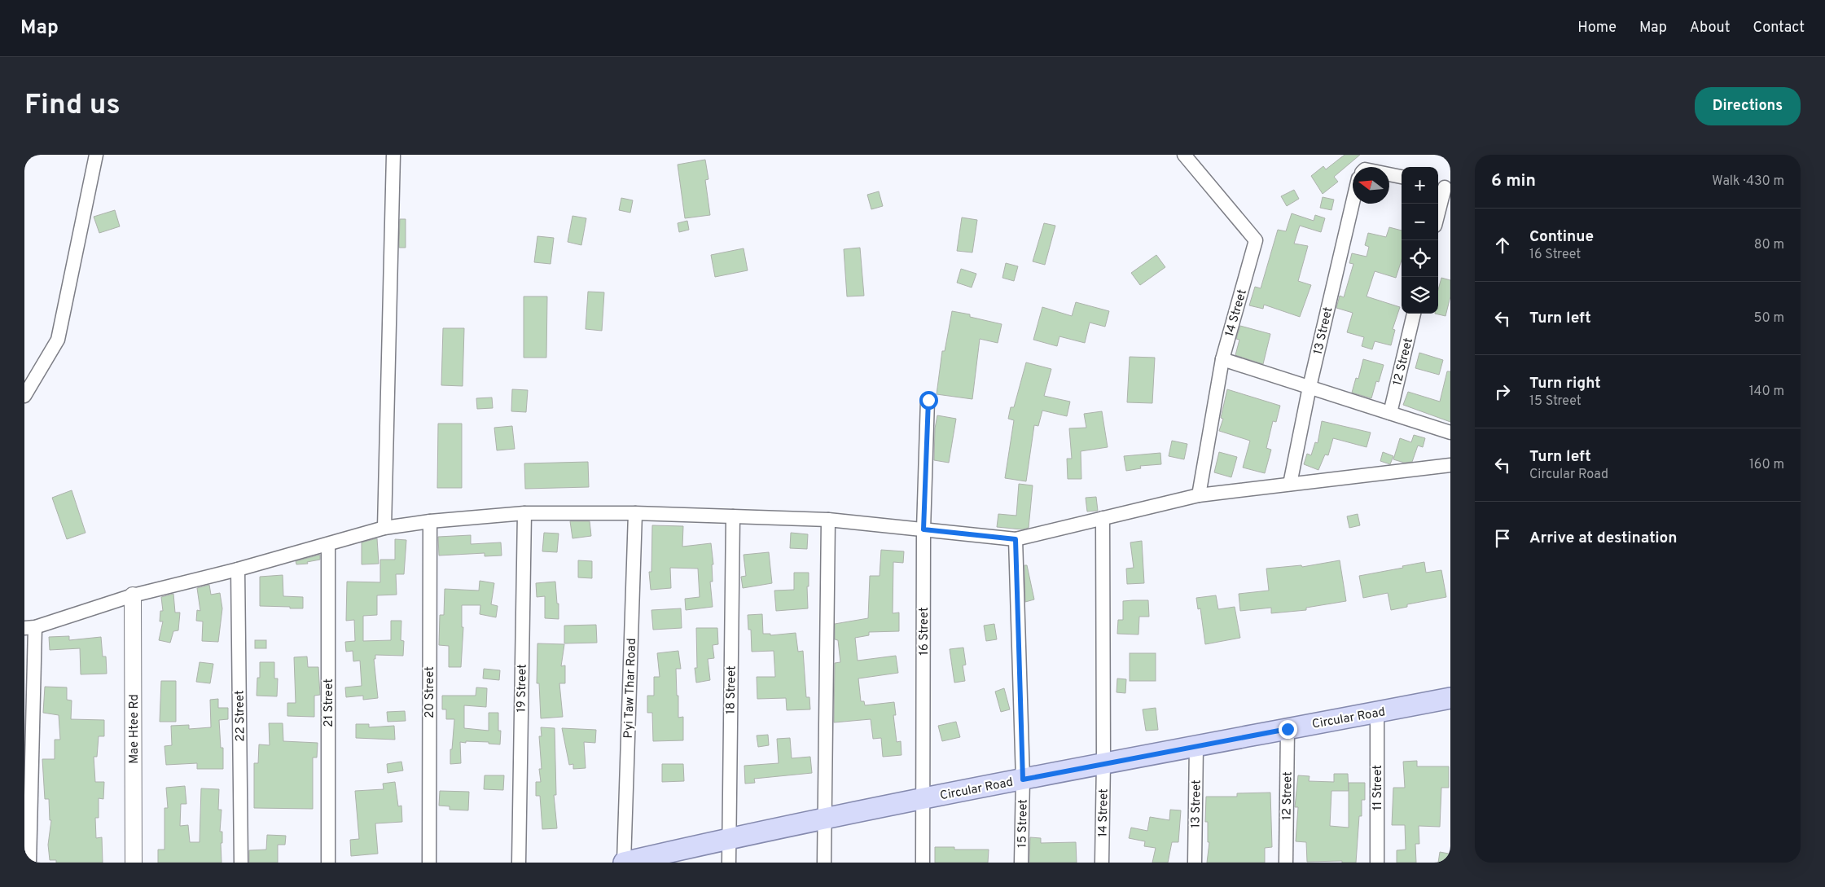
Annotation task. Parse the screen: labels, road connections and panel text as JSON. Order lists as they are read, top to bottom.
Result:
{
  "streets": {
    "main road": ["Circular Road"],
    "street": [
      "14 Street",
      "13 Street",
      "12 Street",
      "16 Street",
      "19 Street",
      "Pyi Taw Thar Road",
      "18 Street",
      "20 Street",
      "21 Street",
      "22 Street",
      "Mae Htee Rd",
      "11 Street",
      "15 Street"
    ]
  },
  "crossings": [
    ["14 Street", "Circular Road"],
    ["13 Street", "Circular Road"],
    ["12 Street", "Circular Road"],
    ["16 Street", "Circular Road"],
    ["Pyi Taw Thar Road", "Circular Road"],
    ["18 Street", "Circular Road"],
    ["Circular Road", "11 Street"],
    ["Circular Road", "15 Street"]
  ],
  "north": "left",
  "page": {
    "header": "Map",
    "nav": [
      "Home",
      "Map",
      "About",
      "Contact"
    ],
    "buttons": "Directions",
    "title": "Find us",
    "heading": ["6 min", "Walk · 430 m"],
    "map_buttons": ["+", "−"],
    "list": [
      ["Continue", "16 Street", "80 m"],
      ["Turn left", "50 m"],
      ["Turn right", "15 Street", "140 m"],
      ["Turn left", "Circular Road", "160 m"],
      "Arrive at destination"
    ]
  }
}
